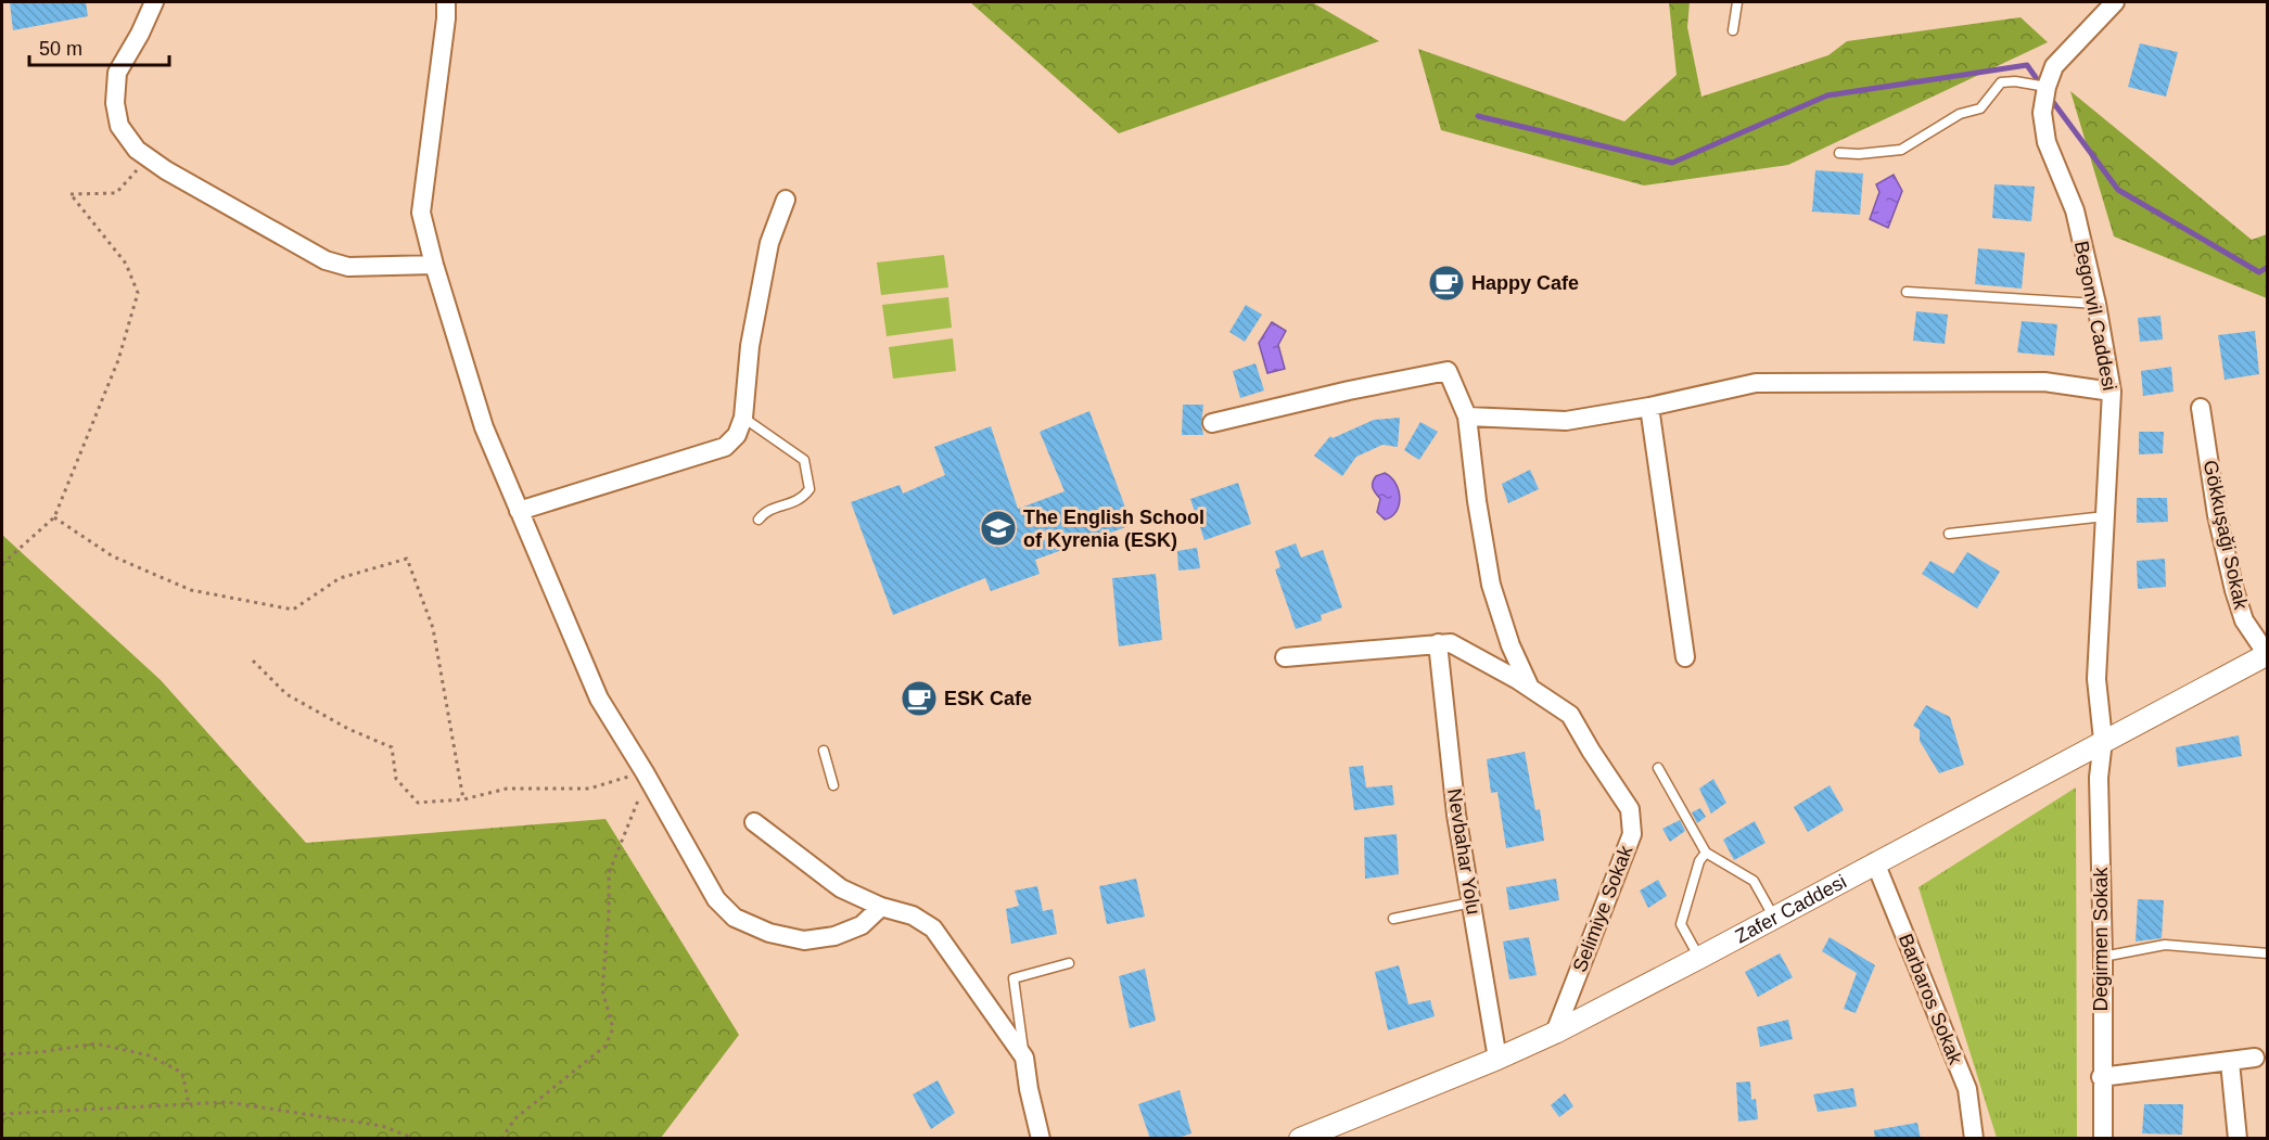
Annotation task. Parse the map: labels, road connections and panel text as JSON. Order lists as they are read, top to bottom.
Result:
{
  "streets": {
    "street": [
      "Begonvil Caddesi",
      "Gökkuşaği Sokak",
      "Nevbahar Yolu",
      "Selimiye Sokak",
      "Zafer Caddesi",
      "Degirmen Sokak",
      "Barbaros Sokak"
    ]
  },
  "crossings": [
    ["Begonvil Caddesi", "Zafer Caddesi"],
    ["Begonvil Caddesi", "Degirmen Sokak"],
    ["Gökkuşaği Sokak", "Zafer Caddesi"],
    ["Nevbahar Yolu", "Selimiye Sokak"],
    ["Nevbahar Yolu", "Zafer Caddesi"],
    ["Selimiye Sokak", "Zafer Caddesi"],
    ["Zafer Caddesi", "Degirmen Sokak"],
    ["Zafer Caddesi", "Barbaros Sokak"]
  ],
  "places": {
    "cafe": ["Happy Cafe", "ESK Cafe"],
    "school or university": ["The English School of Kyrenia (ESK)"]
  },
  "scale_bar": "50 m"
}
